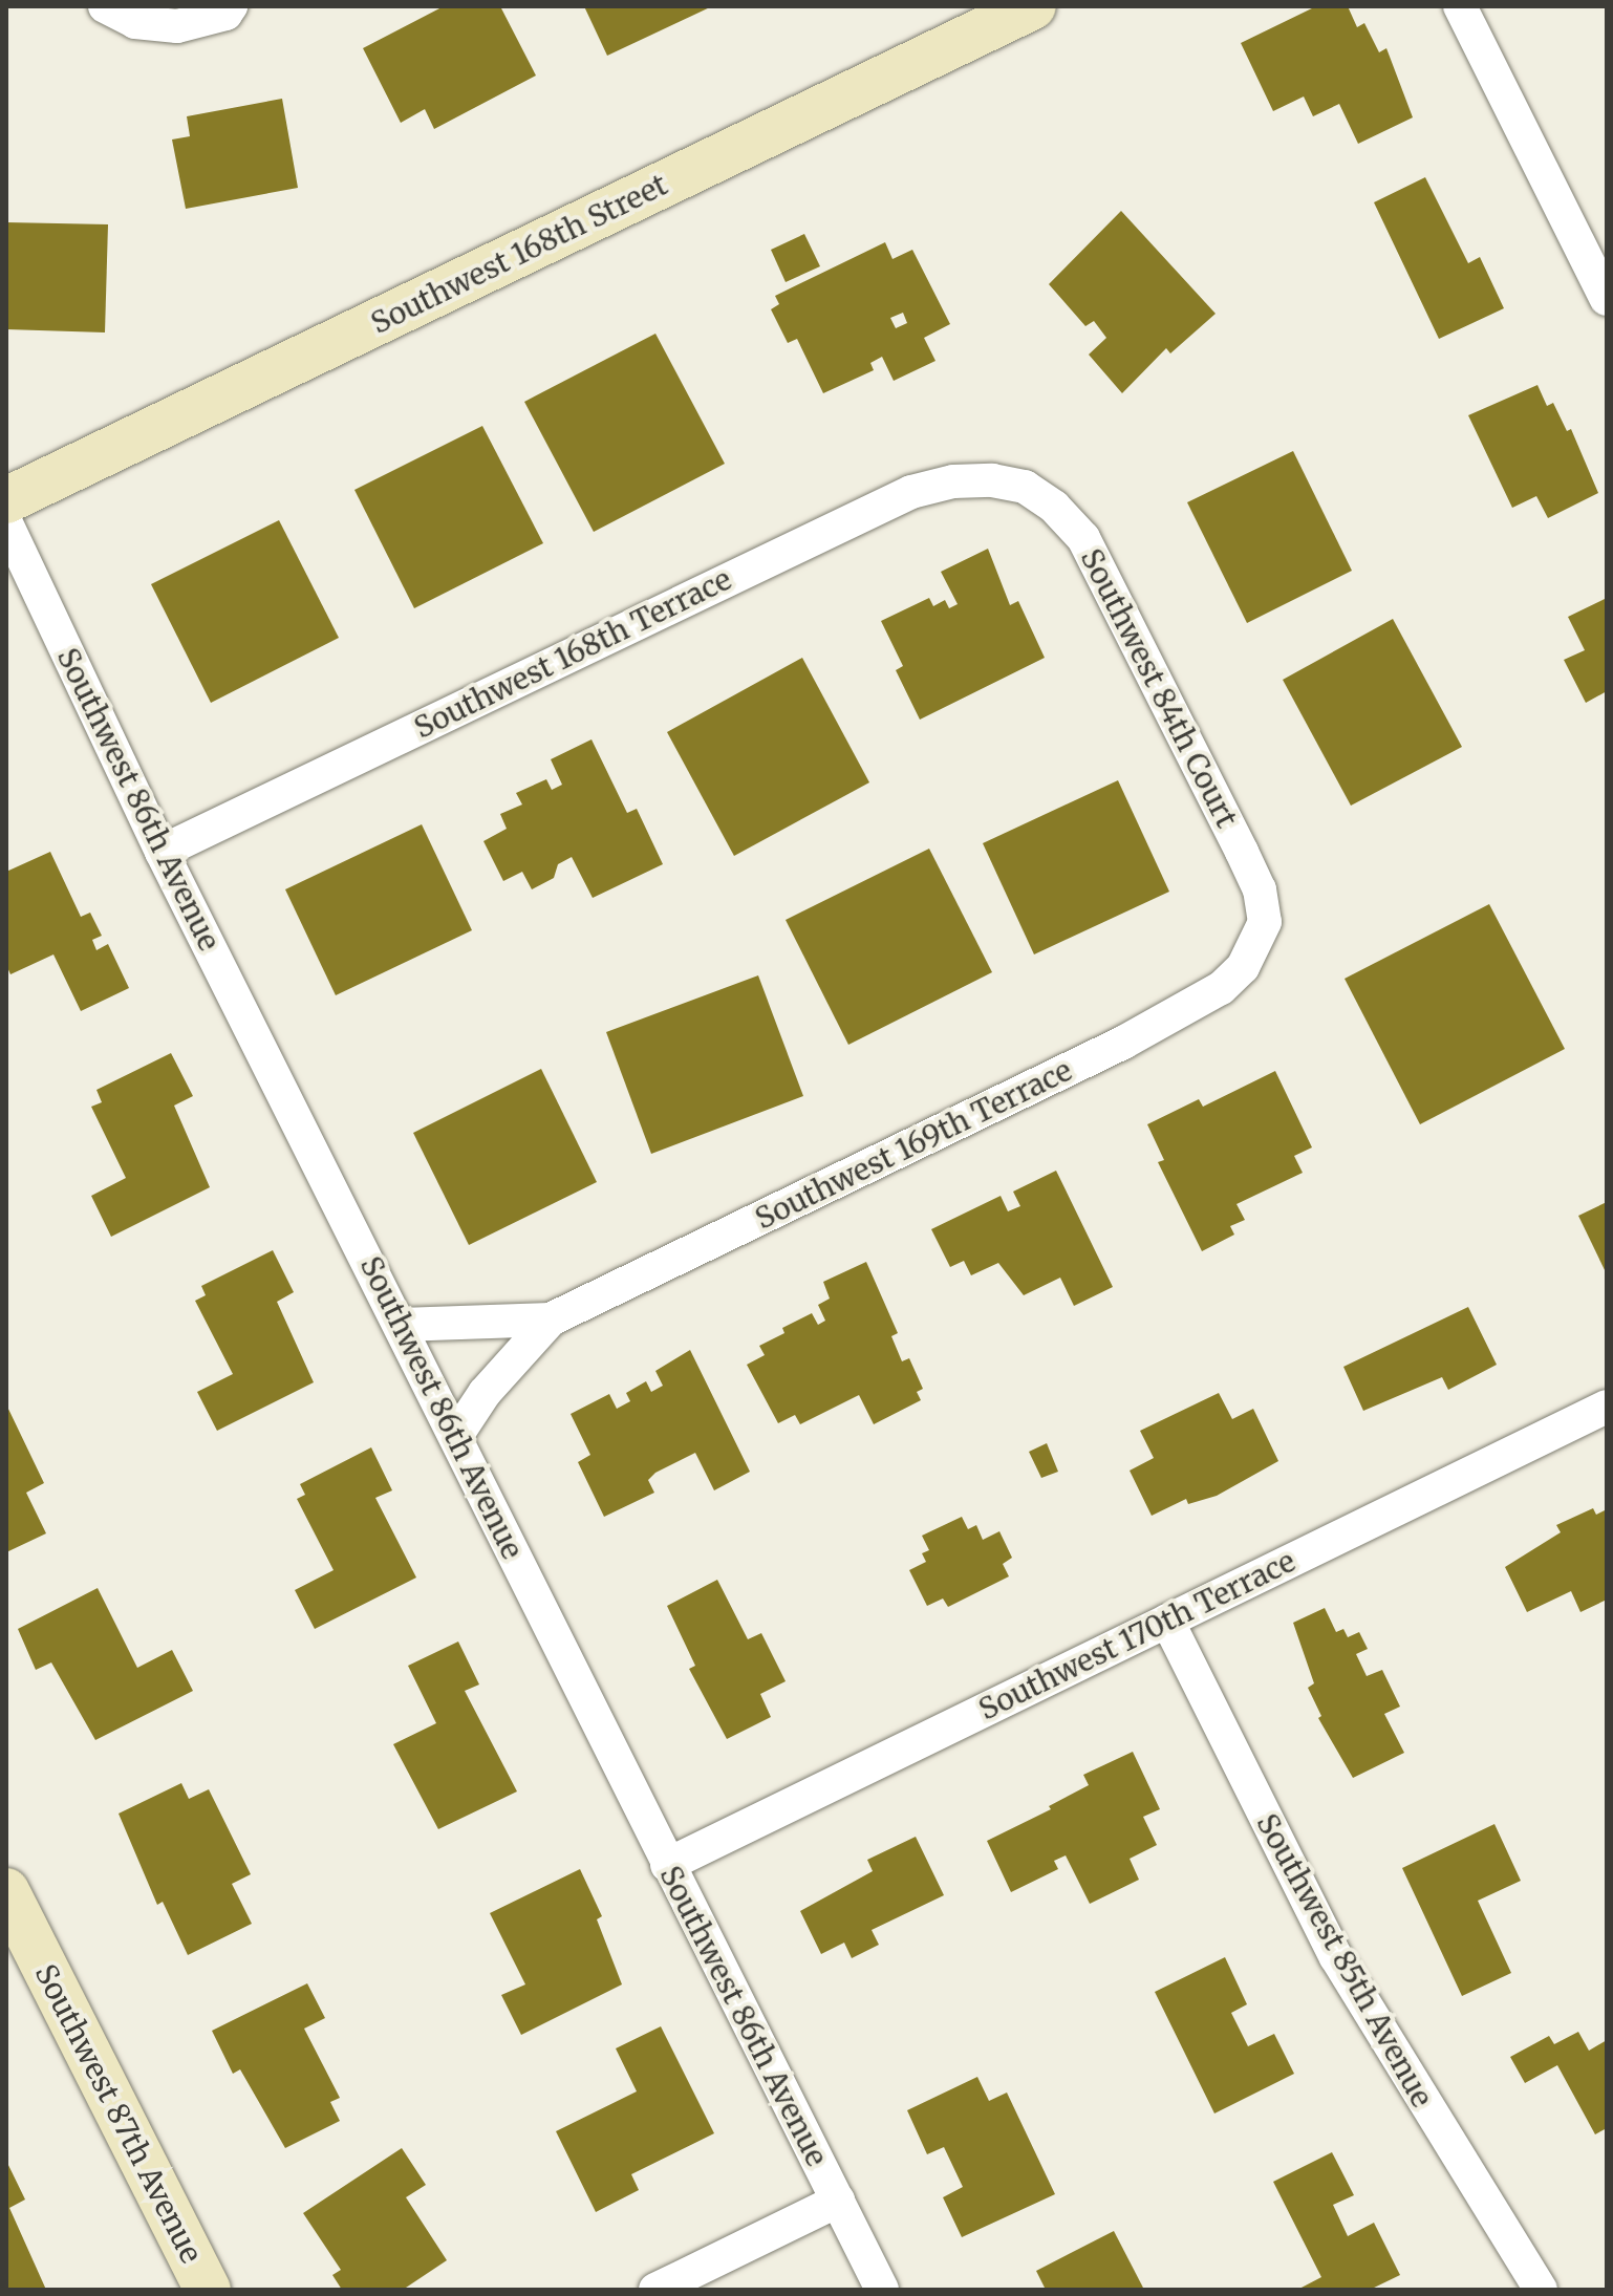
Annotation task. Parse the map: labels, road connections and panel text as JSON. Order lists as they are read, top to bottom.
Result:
{
  "streets": {
    "street": [
      "Southwest 168th Street",
      "Southwest 168th Terrace",
      "Southwest 84th Court",
      "Southwest 86th Avenue",
      "Southwest 169th Terrace",
      "Southwest 170th Terrace",
      "Southwest 85th Avenue",
      "Southwest 87th Avenue"
    ]
  },
  "crossings": [
    ["Southwest 168th Terrace", "Southwest 84th Court"],
    ["Southwest 168th Terrace", "Southwest 86th Avenue"],
    ["Southwest 84th Court", "Southwest 169th Terrace"],
    ["Southwest 86th Avenue", "Southwest 169th Terrace"],
    ["Southwest 86th Avenue", "Southwest 170th Terrace"],
    ["Southwest 170th Terrace", "Southwest 85th Avenue"]
  ]
}
